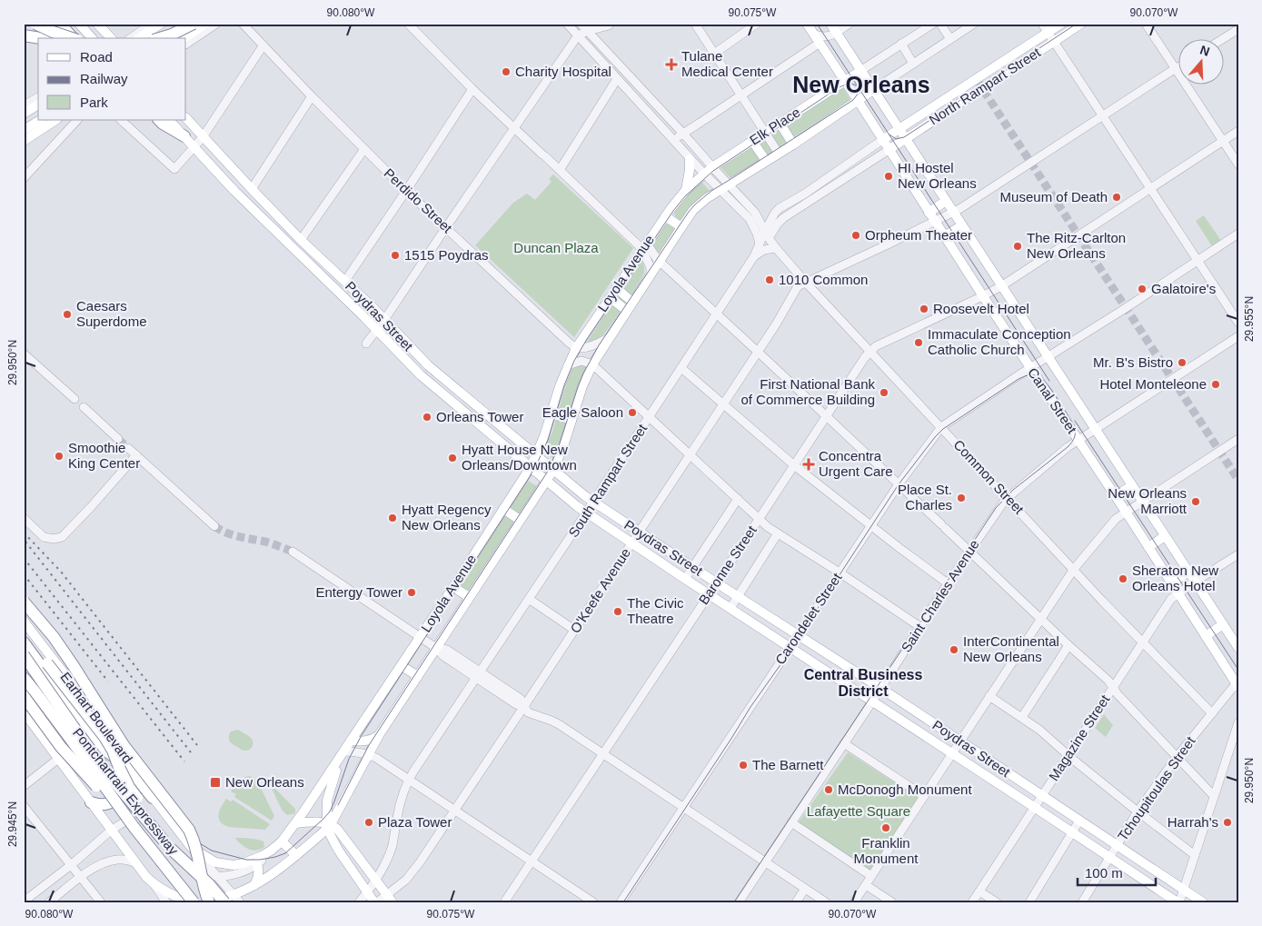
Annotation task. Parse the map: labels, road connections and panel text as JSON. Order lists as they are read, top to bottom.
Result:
{
  "streets": {
    "highway": ["Pontchartrain Expressway"],
    "main road": [
      "North Rampart Street",
      "Elk Place",
      "Loyola Avenue",
      "Poydras Street",
      "Canal Street",
      "South Rampart Street",
      "Earhart Boulevard"
    ],
    "street": [
      "Perdido Street",
      "Common Street",
      "Baronne Street",
      "O'Keefe Avenue",
      "Saint Charles Avenue",
      "Carondelet Street",
      "Magazine Street",
      "Tchoupitoulas Street"
    ]
  },
  "crossings": [
    ["North Rampart Street", "Canal Street"],
    ["North Rampart Street", "South Rampart Street"],
    ["Elk Place", "Loyola Avenue"],
    ["Elk Place", "Canal Street"],
    ["Elk Place", "Common Street"],
    ["Perdido Street", "Loyola Avenue"],
    ["Loyola Avenue", "Poydras Street"],
    ["Loyola Avenue", "Common Street"],
    ["Loyola Avenue", "Earhart Boulevard"],
    ["Poydras Street", "South Rampart Street"],
    ["Poydras Street", "Baronne Street"],
    ["Poydras Street", "O'Keefe Avenue"],
    ["Poydras Street", "Saint Charles Avenue"],
    ["Poydras Street", "Carondelet Street"],
    ["Poydras Street", "Magazine Street"],
    ["Poydras Street", "Tchoupitoulas Street"],
    ["Canal Street", "South Rampart Street"],
    ["Canal Street", "Baronne Street"],
    ["Canal Street", "O'Keefe Avenue"],
    ["Canal Street", "Saint Charles Avenue"],
    ["Canal Street", "Carondelet Street"],
    ["Canal Street", "Magazine Street"],
    ["Canal Street", "Tchoupitoulas Street"],
    ["Common Street", "South Rampart Street"],
    ["Common Street", "Baronne Street"],
    ["Common Street", "O'Keefe Avenue"],
    ["Common Street", "Saint Charles Avenue"],
    ["Common Street", "Carondelet Street"],
    ["Common Street", "Magazine Street"],
    ["Common Street", "Tchoupitoulas Street"]
  ],
  "districts": ["New Orleans", "Central Business District"],
  "parks": ["Duncan Plaza", "Lafayette Square"],
  "places": {
    "health": ["Tulane Medical Center", "Concentra Urgent Care"],
    "other": [
      "Charity Hospital",
      "HI Hostel New Orleans",
      "Museum of Death",
      "Orpheum Theater",
      "The Ritz-Carlton New Orleans",
      "1515 Poydras",
      "1010 Common",
      "Galatoire's",
      "Roosevelt Hotel",
      "Caesars Superdome",
      "Immaculate Conception Catholic Church",
      "Mr. B's Bistro",
      "Hotel Monteleone",
      "First National Bank of Commerce Building",
      "Eagle Saloon",
      "Orleans Tower",
      "Smoothie King Center",
      "Hyatt House New Orleans/Downtown",
      "Place St. Charles",
      "New Orleans Marriott",
      "Hyatt Regency New Orleans",
      "Sheraton New Orleans Hotel",
      "Entergy Tower",
      "The Civic Theatre",
      "InterContinental New Orleans",
      "The Barnett",
      "McDonogh Monument",
      "Plaza Tower",
      "Harrah's",
      "Franklin Monument"
    ],
    "transit": ["New Orleans"]
  },
  "legend": ["Road", "Railway", "Park"],
  "scale_bar": "100 m",
  "north": "top",
  "coordinates": [
    "90.080°W",
    "90.075°W",
    "90.070°W",
    "29.955°N",
    "29.950°N",
    "29.945°N"
  ]
}
